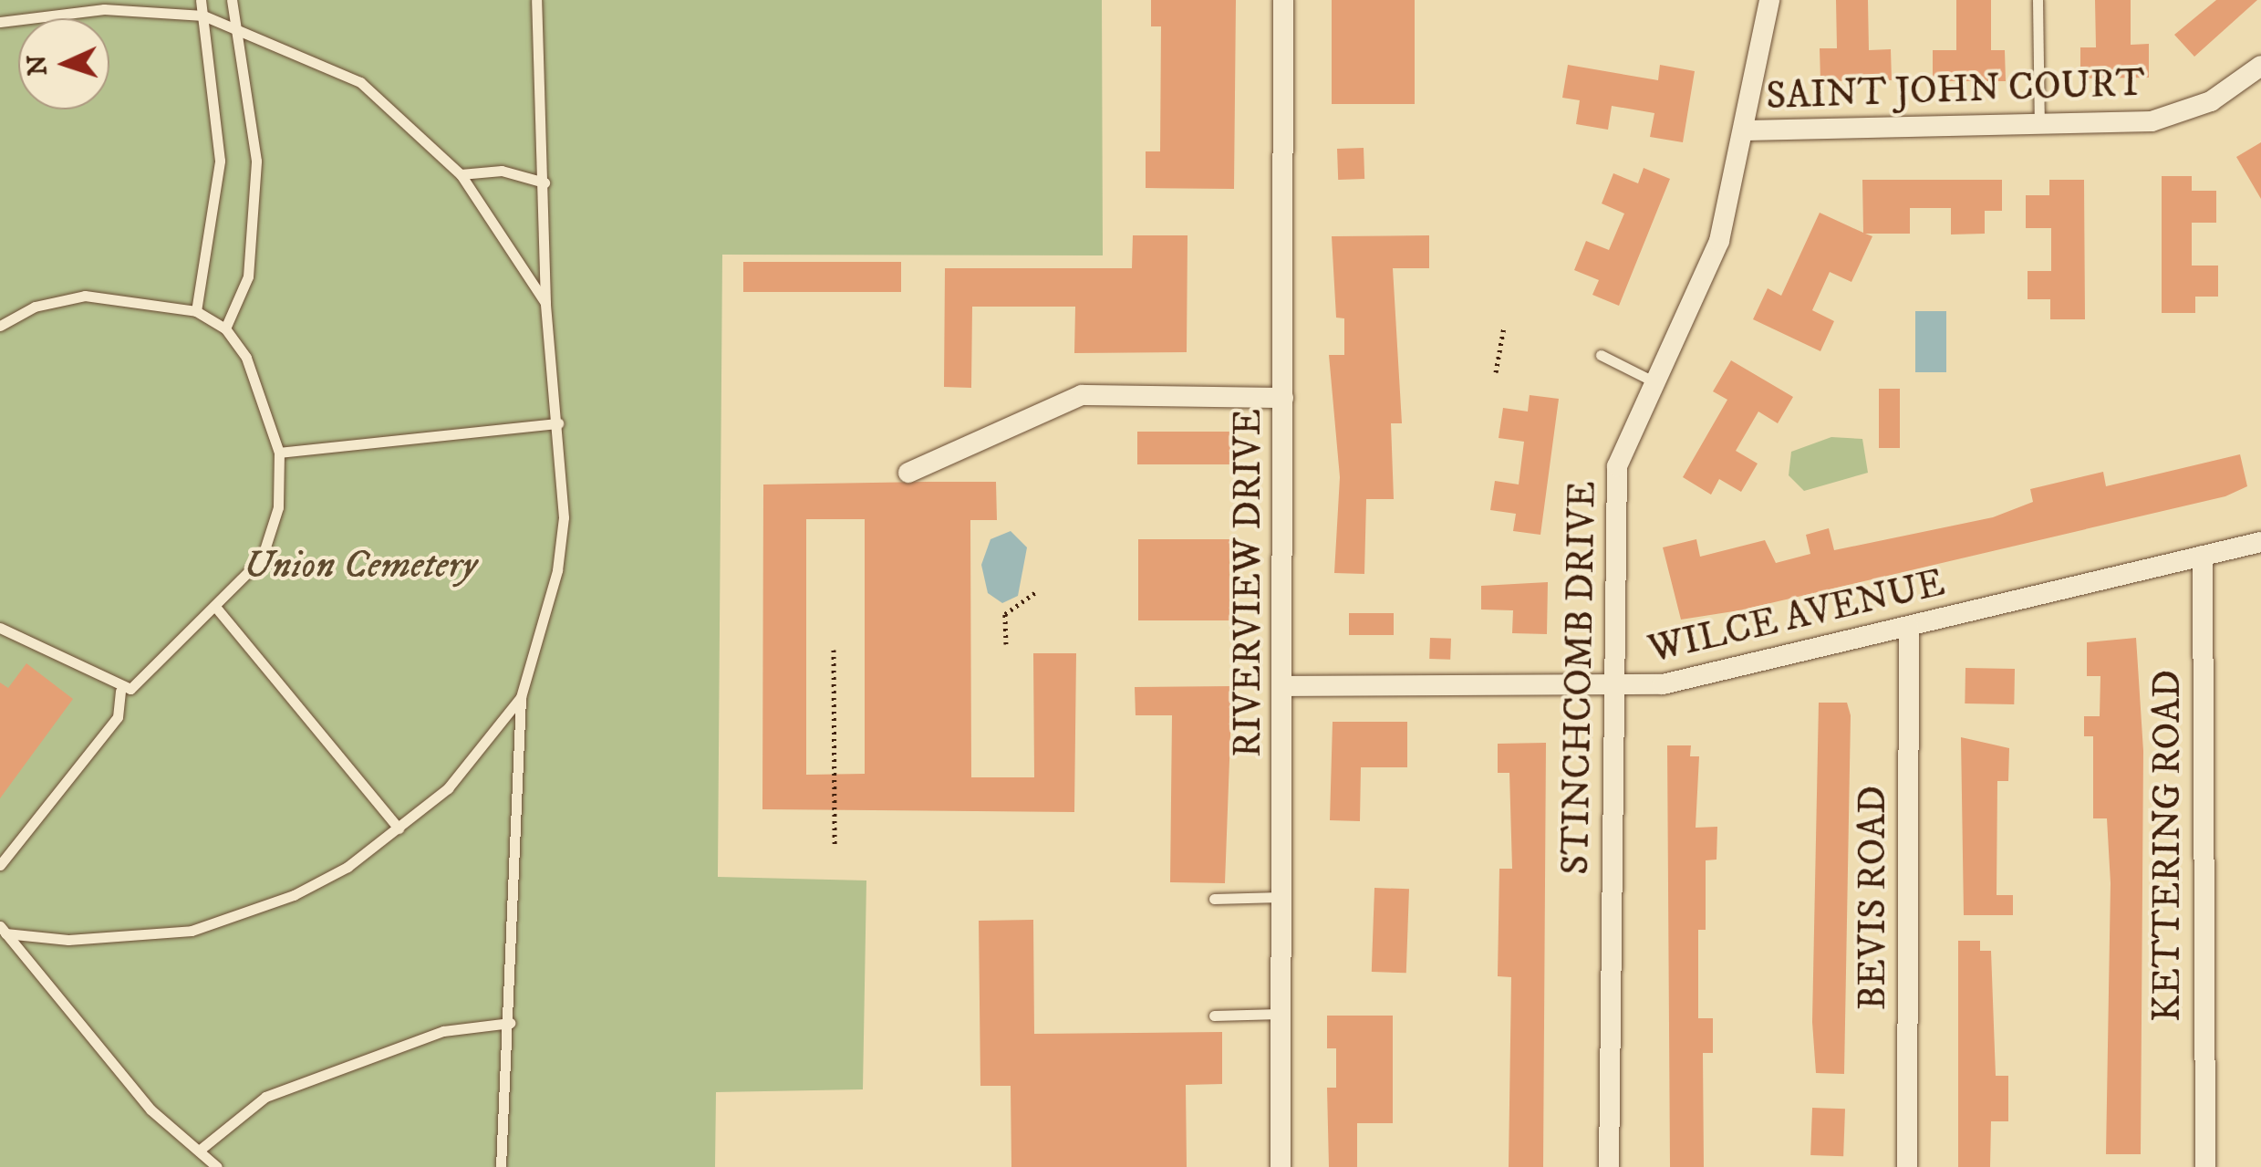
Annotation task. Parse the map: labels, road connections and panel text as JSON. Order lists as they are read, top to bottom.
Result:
{
  "streets": {
    "street": [
      "SAINT JOHN COURT",
      "RIVERVIEW DRIVE",
      "WILCE AVENUE",
      "STINCHCOMB DRIVE",
      "KETTERING ROAD",
      "BEVIS ROAD"
    ]
  },
  "crossings": [
    ["SAINT JOHN COURT", "STINCHCOMB DRIVE"],
    ["RIVERVIEW DRIVE", "WILCE AVENUE"],
    ["WILCE AVENUE", "STINCHCOMB DRIVE"],
    ["WILCE AVENUE", "KETTERING ROAD"],
    ["WILCE AVENUE", "BEVIS ROAD"]
  ],
  "parks": ["Union Cemetery"],
  "north": "left"
}
